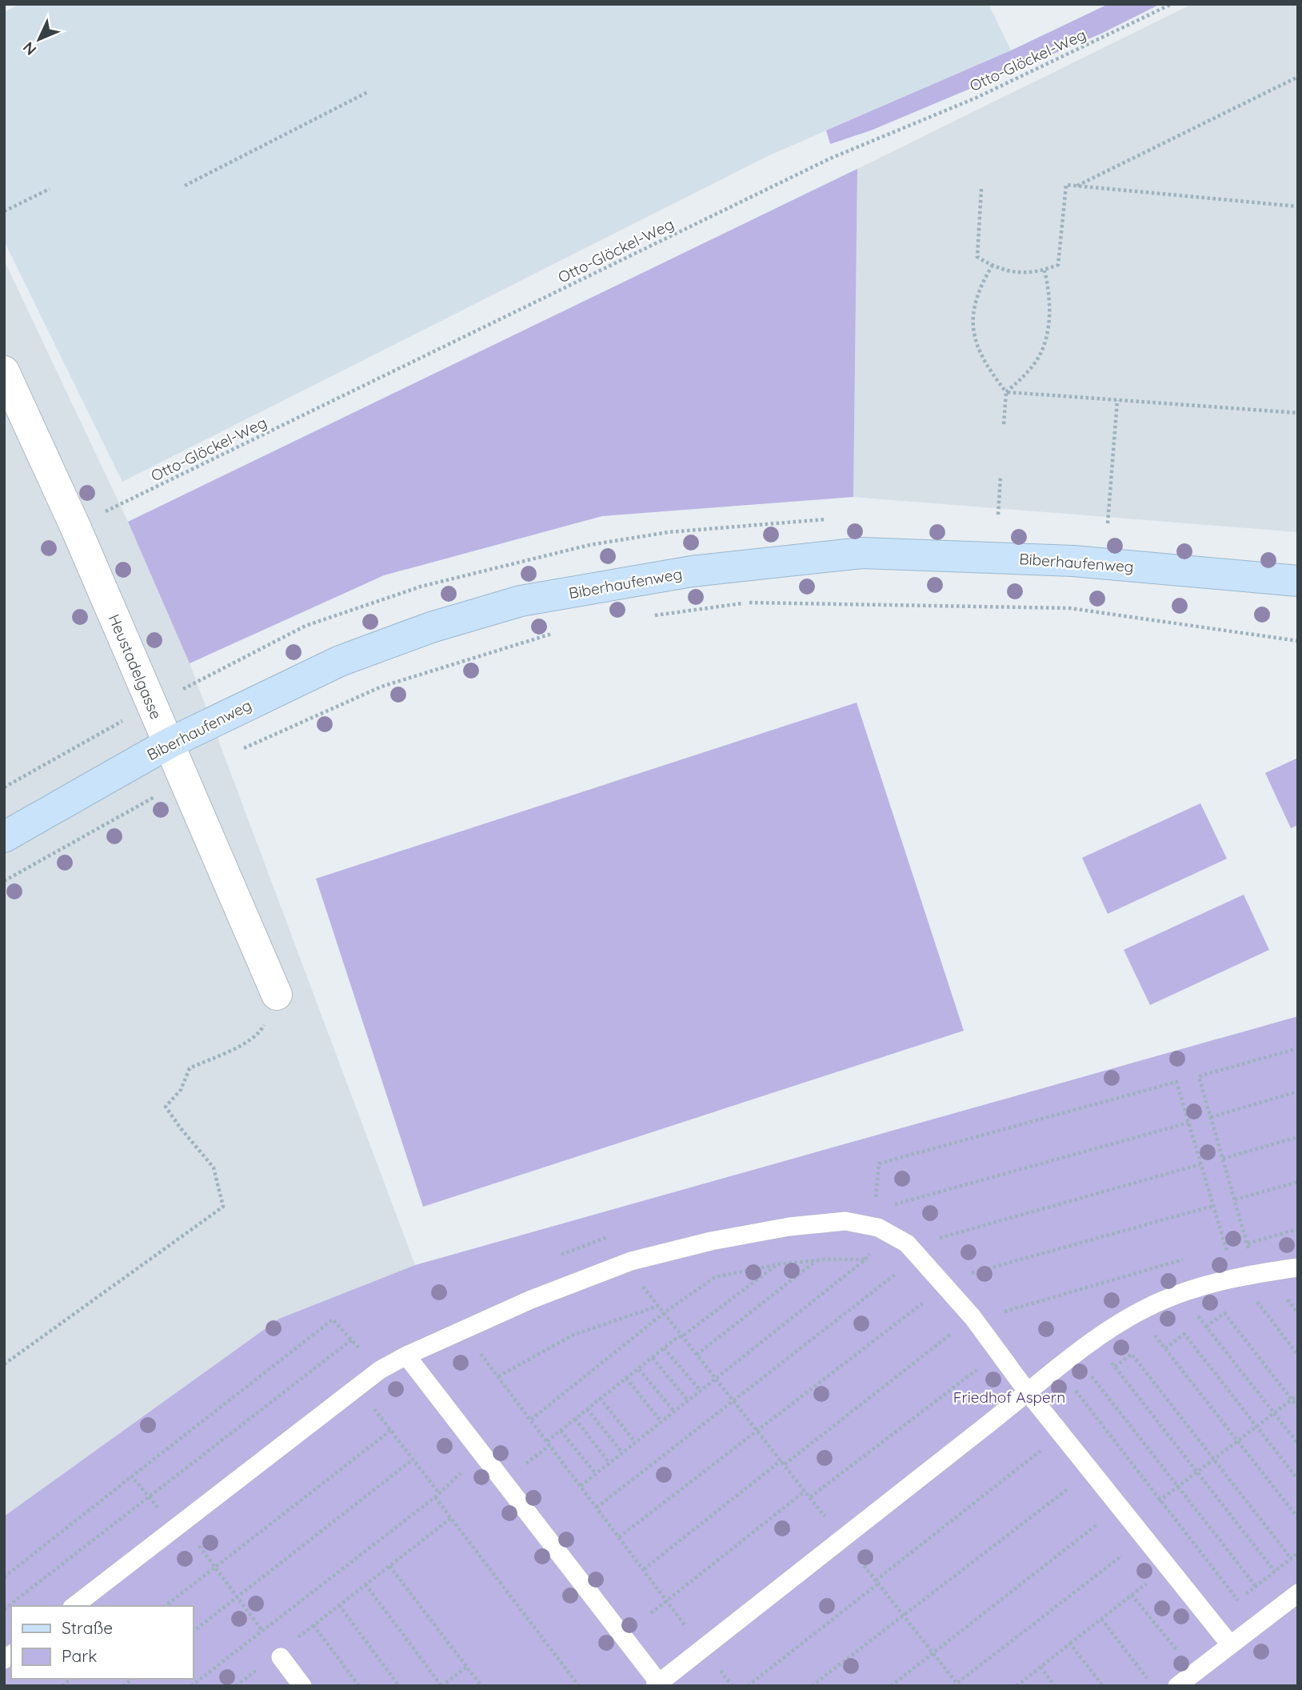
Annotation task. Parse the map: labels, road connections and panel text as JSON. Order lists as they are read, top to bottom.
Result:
{
  "streets": {
    "main road": ["Biberhaufenweg"],
    "street": ["Heustadelgasse"],
    "path": ["Otto-Glöckel-Weg"]
  },
  "crossings": [
    ["Otto-Glöckel-Weg", "Heustadelgasse"],
    ["Biberhaufenweg", "Heustadelgasse"]
  ],
  "parks": ["Friedhof Aspern"],
  "legend": ["Straße", "Park"],
  "north": "bottom left"
}
